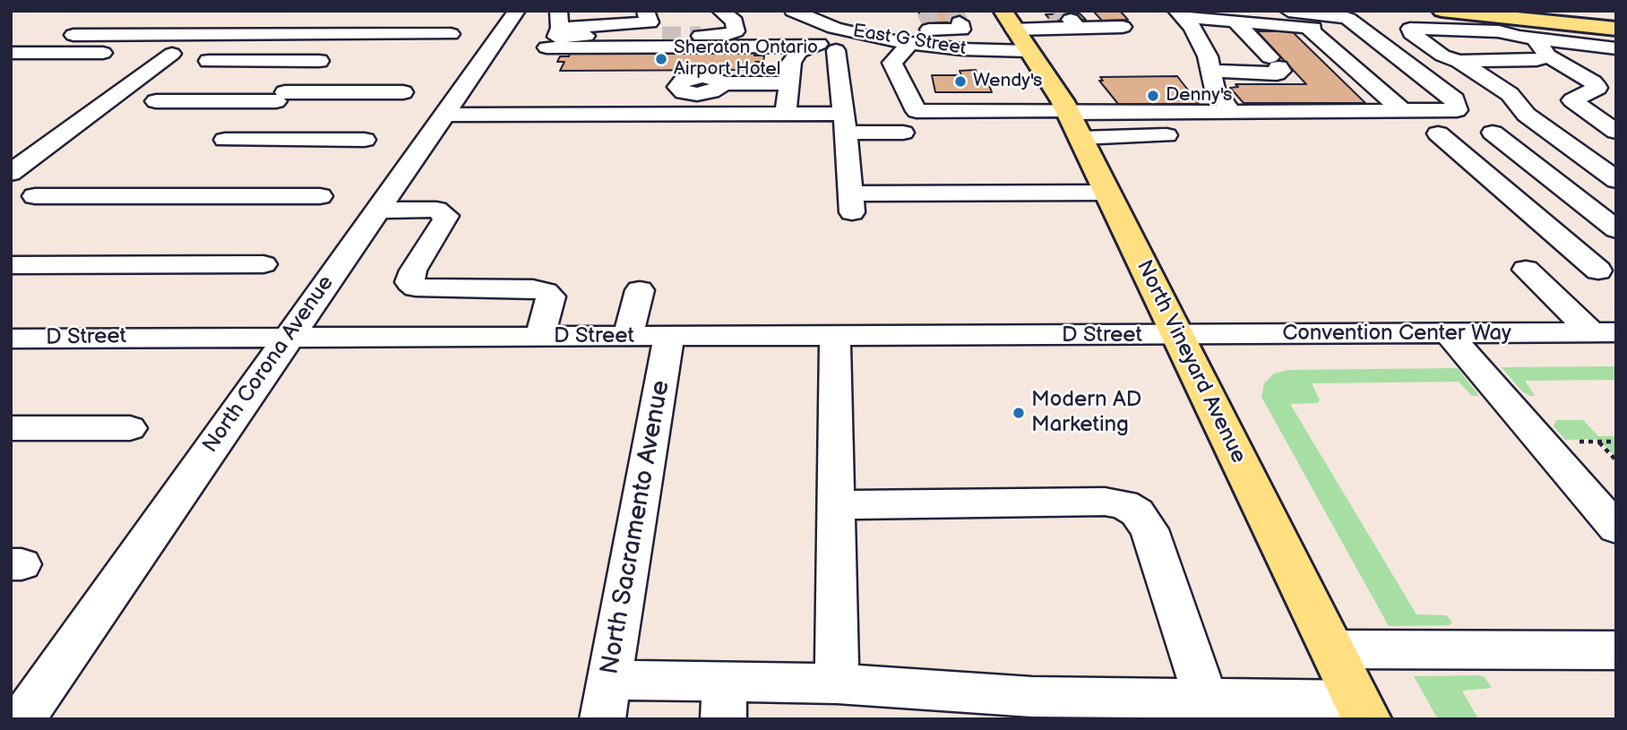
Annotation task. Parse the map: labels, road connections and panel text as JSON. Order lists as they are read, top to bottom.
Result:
{
  "streets": {
    "main road": ["North Vineyard Avenue"],
    "street": [
      "East G Street",
      "Convention Center Way",
      "D Street",
      "North Corona Avenue",
      "North Sacramento Avenue"
    ]
  },
  "crossings": [
    ["East G Street", "North Vineyard Avenue"],
    ["Convention Center Way", "D Street"],
    ["Convention Center Way", "North Vineyard Avenue"],
    ["D Street", "North Vineyard Avenue"],
    ["D Street", "North Corona Avenue"],
    ["D Street", "North Sacramento Avenue"]
  ],
  "places": [
    "Sheraton Ontario Airport Hotel",
    "Wendy's",
    "Denny's",
    "Modern AD Marketing"
  ]
}
